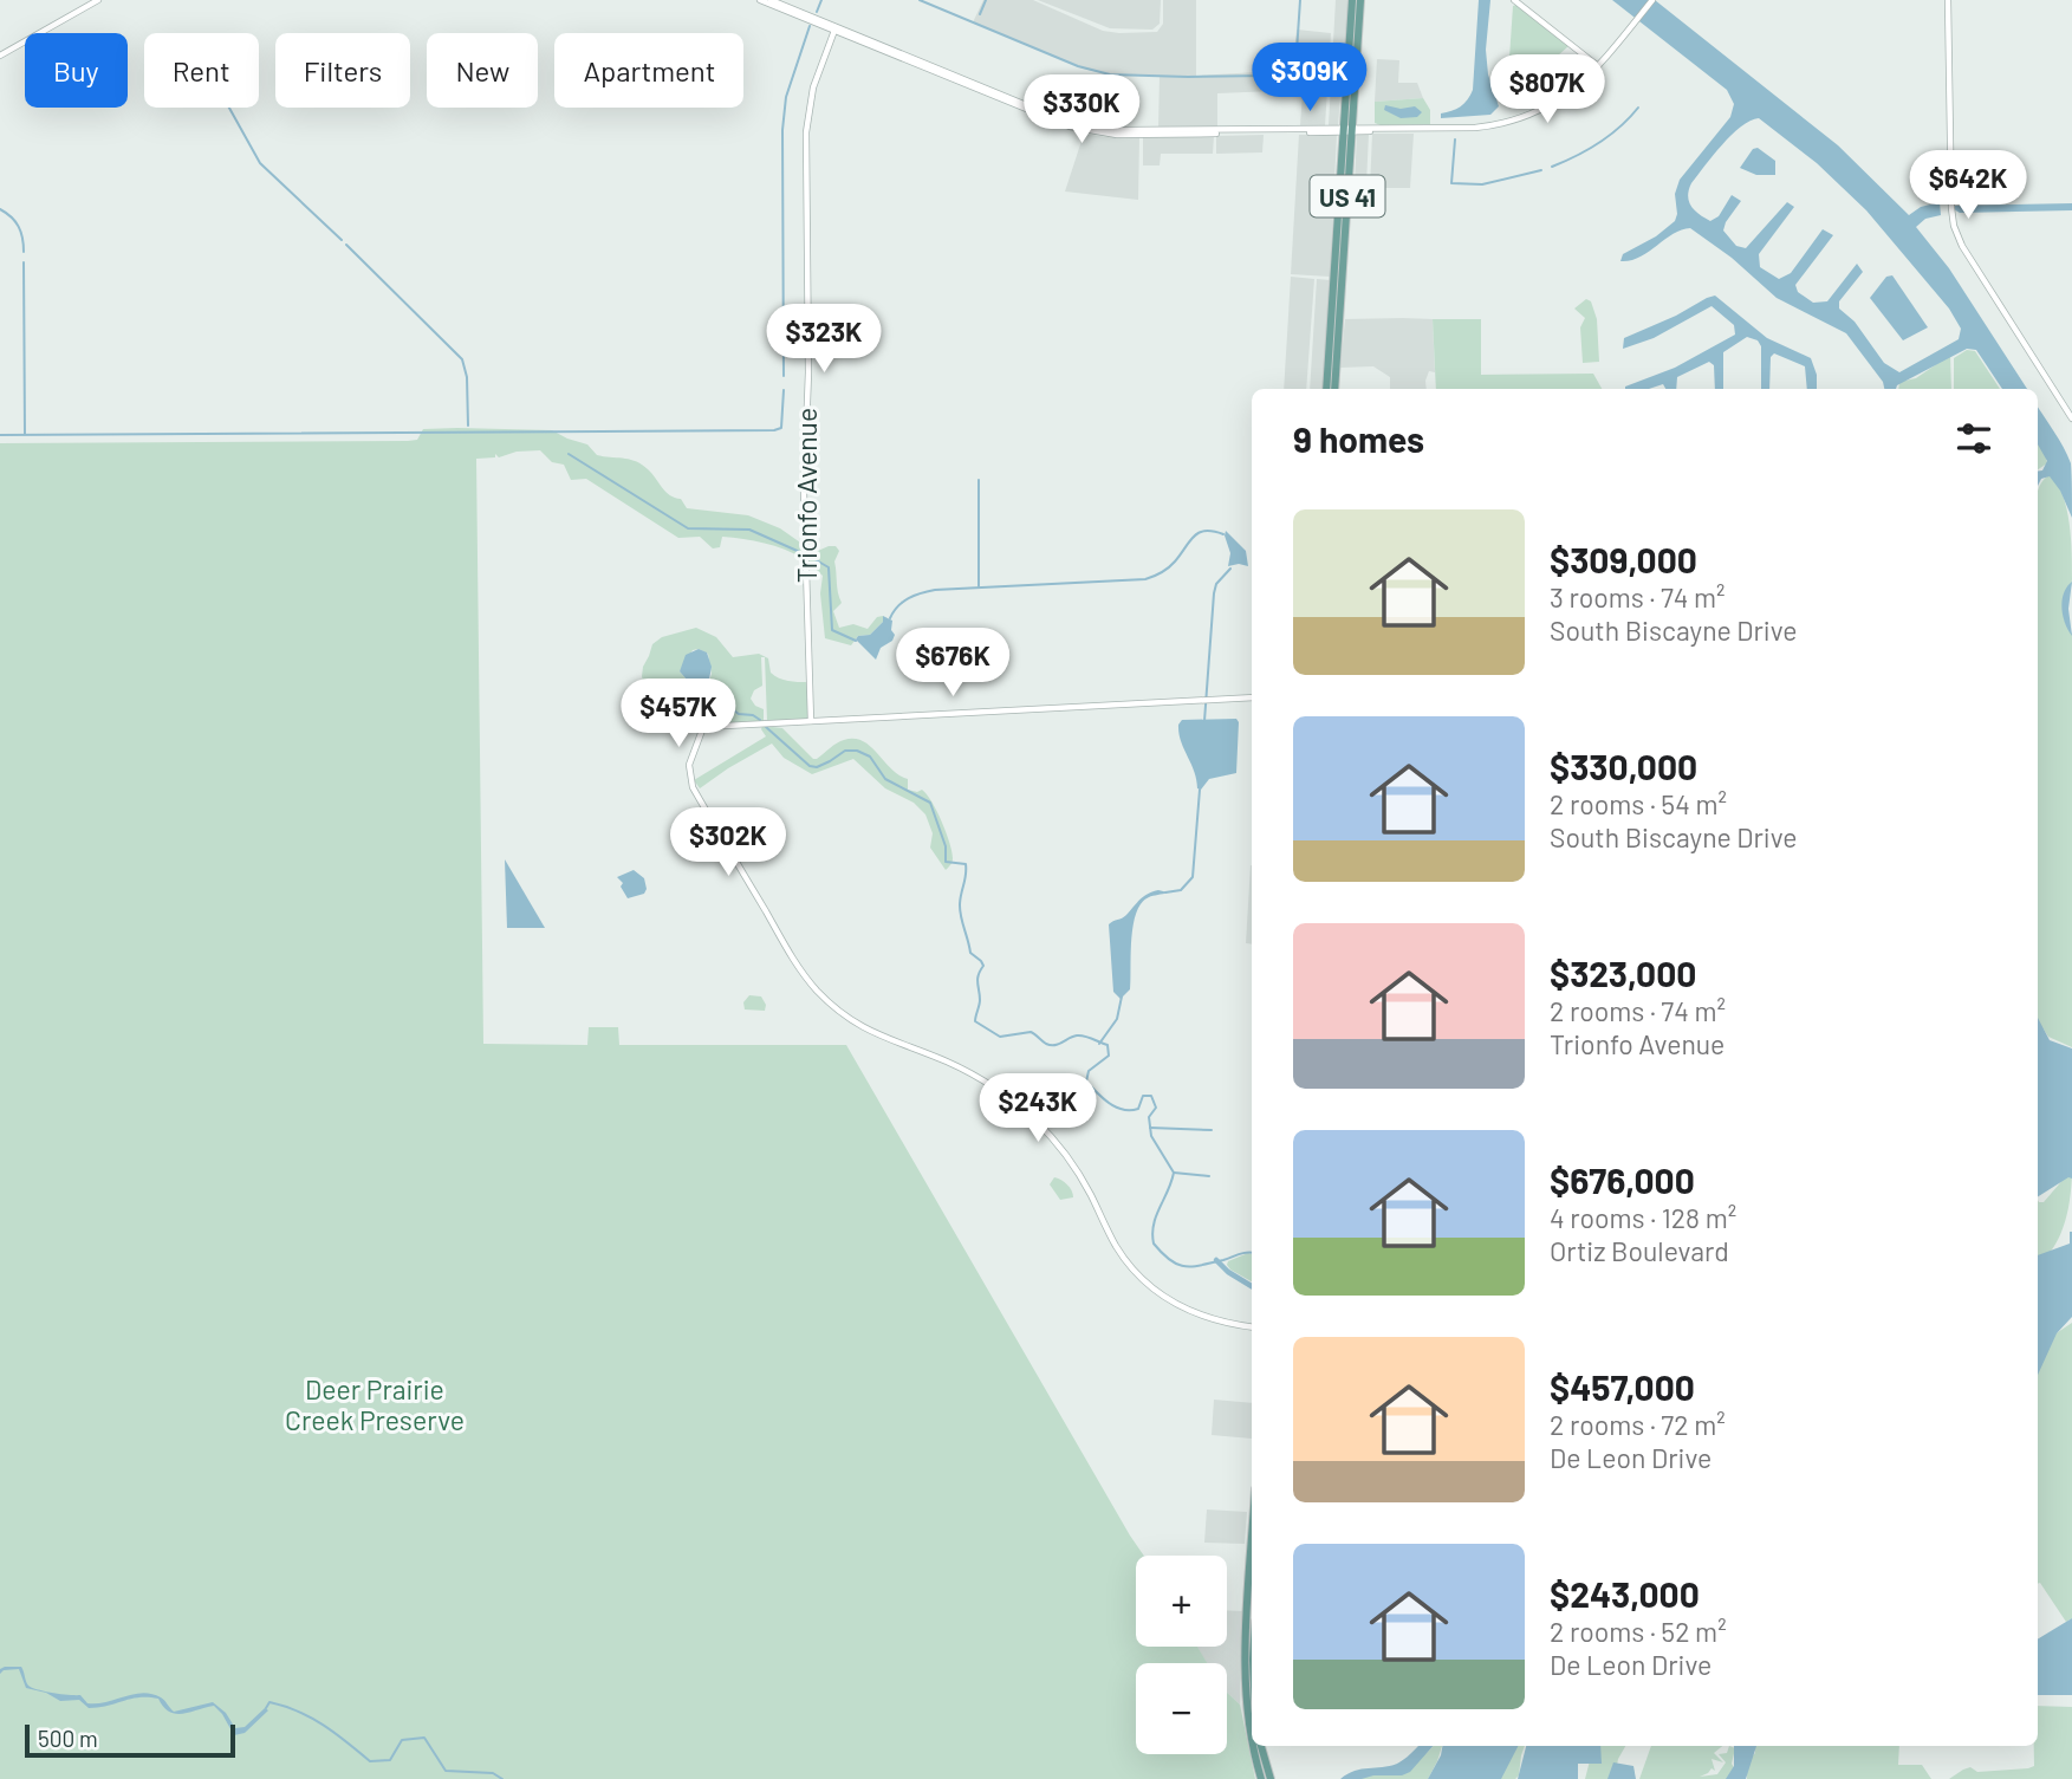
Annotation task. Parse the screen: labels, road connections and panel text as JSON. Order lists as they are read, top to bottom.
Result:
{
  "streets": {
    "main road": ["US 41"],
    "street": ["Trionfo Avenue"]
  },
  "parks": ["Deer Prairie Creek Preserve"],
  "scale_bar": "500 m",
  "page": {
    "chip": [
      "Buy",
      "Rent",
      "Filters",
      "New",
      "Apartment"
    ],
    "price": [
      "$309K",
      "$807K",
      "$330K",
      "$642K",
      "$323K",
      "$676K",
      "$457K",
      "$302K",
      "$243K"
    ],
    "heading": "9 homes",
    "list": [
      {
        "name": "$309,000",
        "note": "3 rooms · 74 m² · South Biscayne Drive"
      },
      {
        "name": "$330,000",
        "note": "2 rooms · 54 m² · South Biscayne Drive"
      },
      {
        "name": "$323,000",
        "note": "2 rooms · 74 m² · Trionfo Avenue"
      },
      {
        "name": "$676,000",
        "note": "4 rooms · 128 m² · Ortiz Boulevard"
      },
      {
        "name": "$457,000",
        "note": "2 rooms · 72 m² · De Leon Drive"
      },
      {
        "name": "$243,000",
        "note": "2 rooms · 52 m² · De Leon Drive"
      }
    ],
    "map_buttons": ["+", "−"],
    "scale": "500 m"
  }
}
